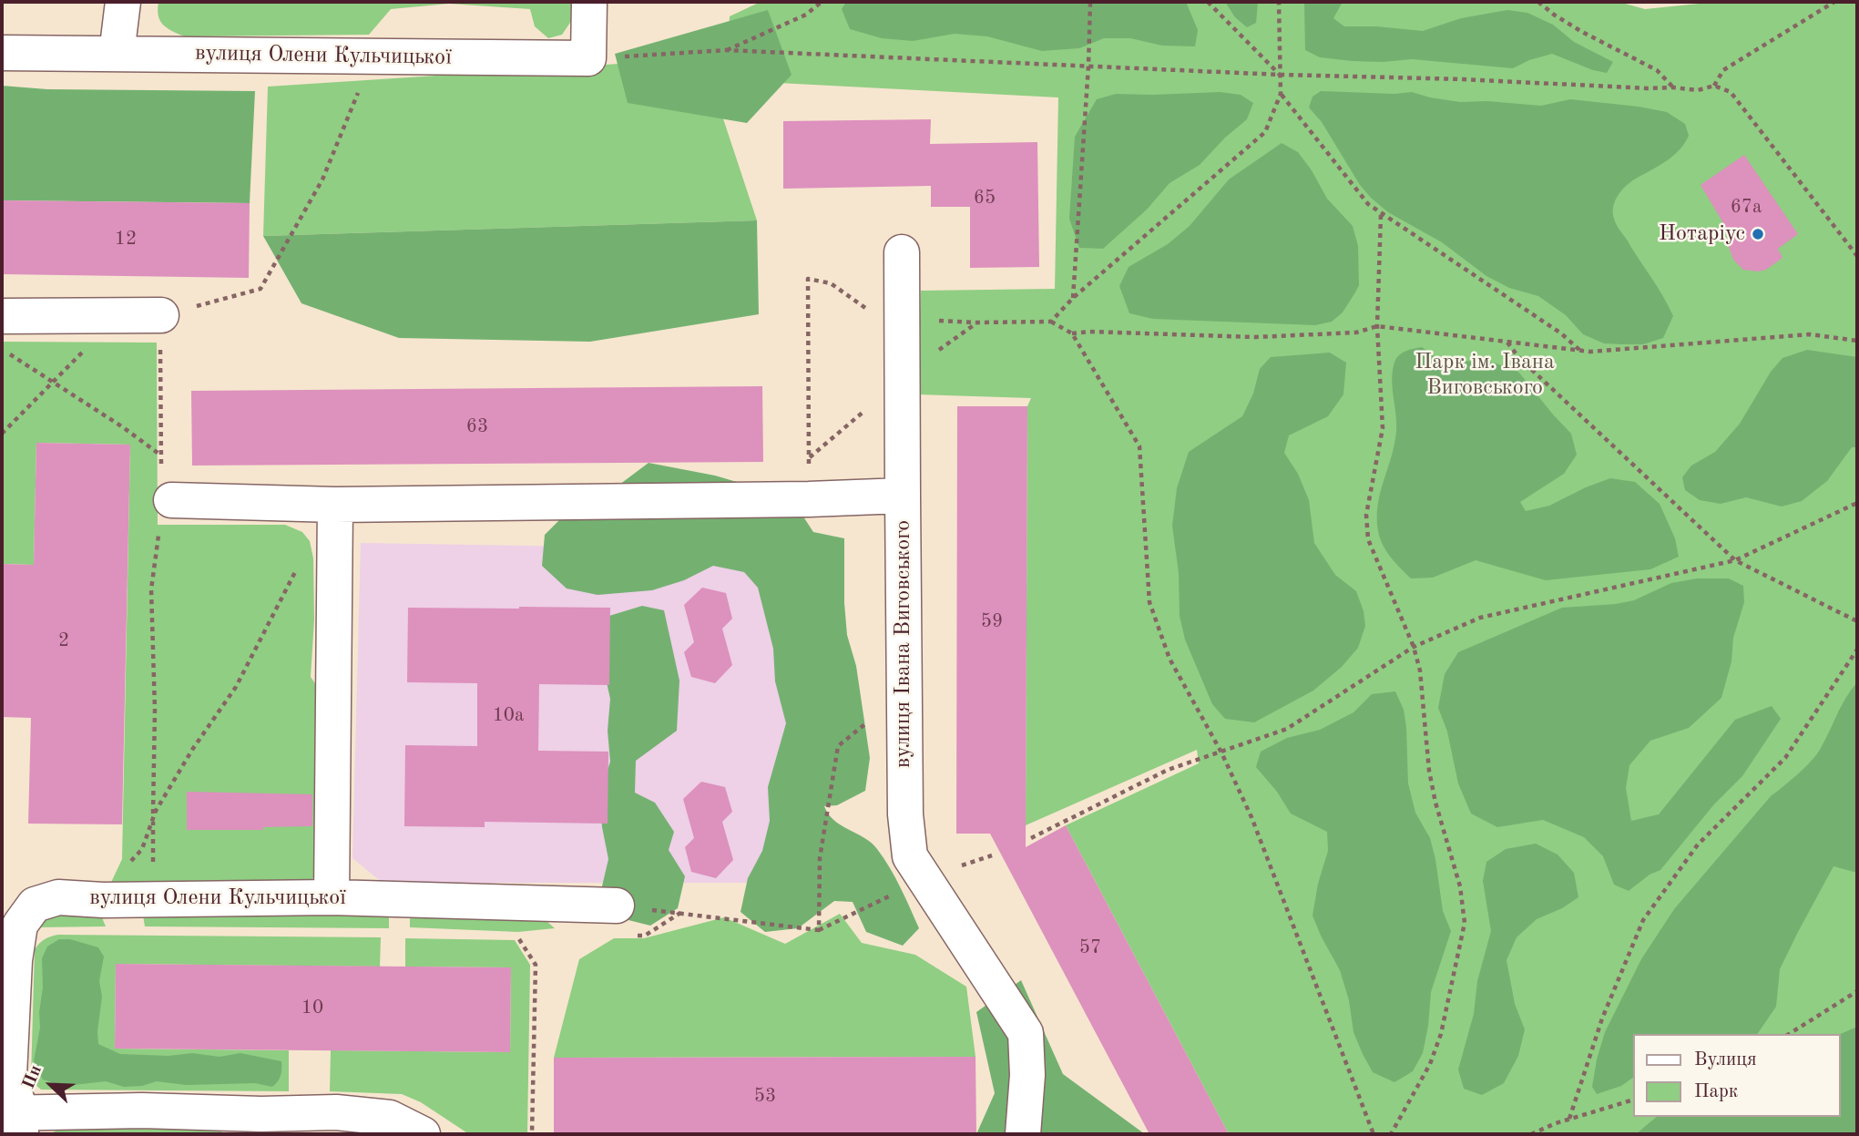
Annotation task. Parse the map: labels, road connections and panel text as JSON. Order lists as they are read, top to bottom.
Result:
{
  "streets": {
    "lane": ["вулиця Олени Кульчицької", "вулиця Івана Виговського"]
  },
  "parks": ["Парк ім. Івана Виговського"],
  "places": ["Нотаріус"],
  "house_numbers": [
    "65",
    "67а",
    "12",
    "63",
    "59",
    "2",
    "10а",
    "57",
    "10",
    "53"
  ],
  "legend": ["Вулиця", "Парк"],
  "north": "top left"
}
